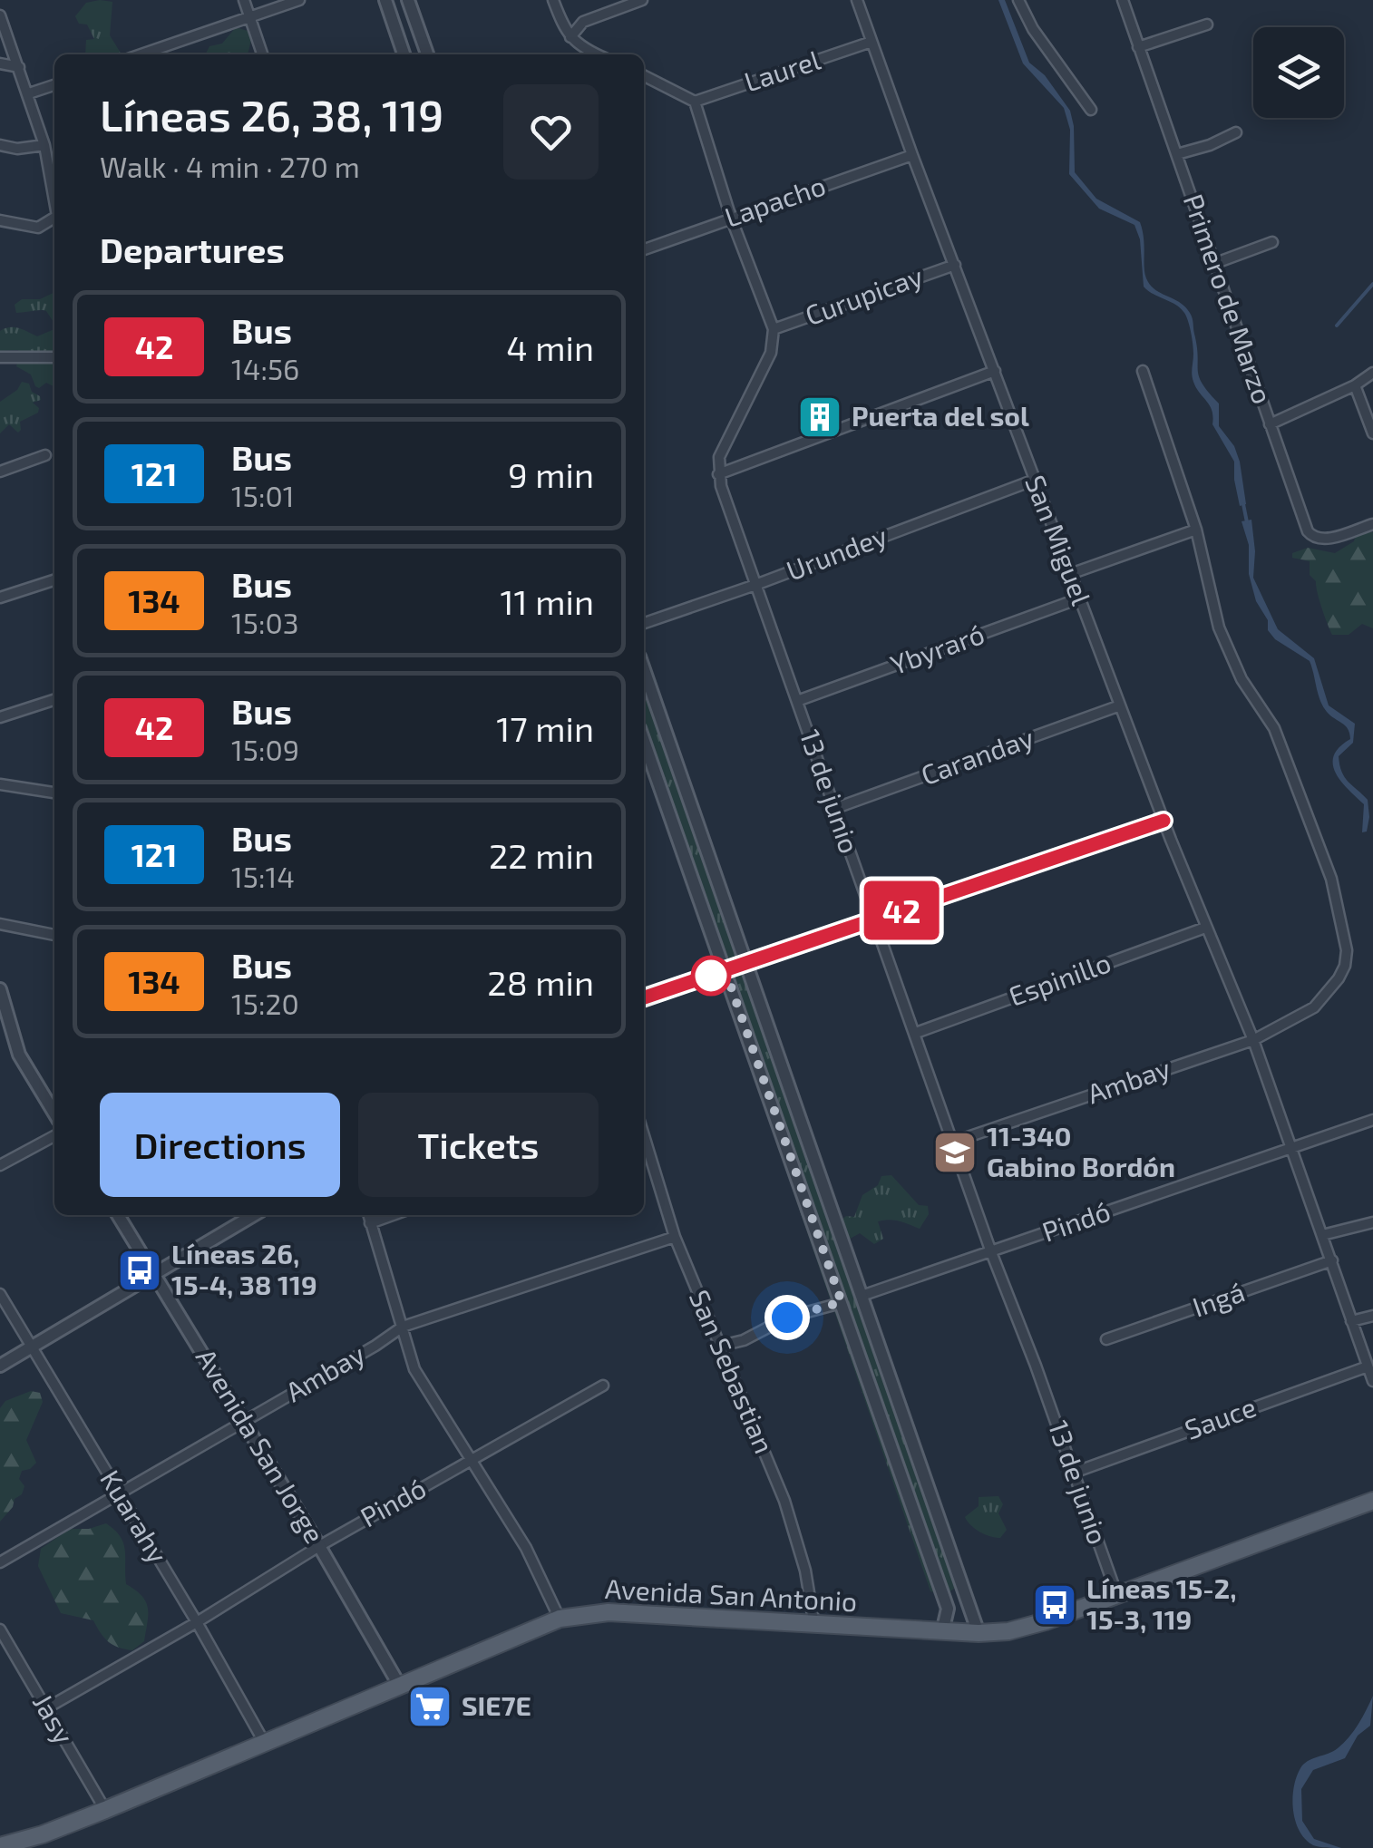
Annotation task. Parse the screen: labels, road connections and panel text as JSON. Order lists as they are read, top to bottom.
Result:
{
  "streets": {
    "main road": ["Avenida San Antonio"],
    "street": [
      "Laurel",
      "Lapacho",
      "Curupicay",
      "Primero de Marzo",
      "San Miguel",
      "Urundey",
      "Ybyraró",
      "Caranday",
      "13 de junio",
      "Espinillo",
      "Ambay",
      "Pindó",
      "Ingá",
      "San Sebastian",
      "Sauce",
      "Avenida San Jorge",
      "Kuarahy",
      "Jasy"
    ]
  },
  "crossings": [
    ["Laurel", "San Miguel"],
    ["Lapacho", "San Miguel"],
    ["Curupicay", "San Miguel"],
    ["San Miguel", "Urundey"],
    ["San Miguel", "Ybyraró"],
    ["San Miguel", "Caranday"],
    ["San Miguel", "Espinillo"],
    ["San Miguel", "Ambay"],
    ["San Miguel", "Pindó"],
    ["San Miguel", "Ingá"],
    ["San Miguel", "Sauce"],
    ["Urundey", "13 de junio"],
    ["Ybyraró", "13 de junio"],
    ["Caranday", "13 de junio"],
    ["13 de junio", "Espinillo"],
    ["13 de junio", "Ambay"],
    ["13 de junio", "Pindó"],
    ["13 de junio", "Sauce"],
    ["13 de junio", "Avenida San Antonio"],
    ["Ambay", "San Sebastian"],
    ["Ambay", "Avenida San Jorge"],
    ["Ambay", "Kuarahy"],
    ["Pindó", "Avenida San Jorge"],
    ["Pindó", "Kuarahy"],
    ["Pindó", "Jasy"],
    ["San Sebastian", "Avenida San Antonio"],
    ["Avenida San Jorge", "Avenida San Antonio"],
    ["Kuarahy", "Avenida San Antonio"],
    ["Avenida San Antonio", "Jasy"]
  ],
  "places": {
    "building": ["Puerta del sol"],
    "school or university": ["11-340 Gabino Bordón"],
    "bus stop": ["Líneas 26, 15-4, 38 119", "Líneas 15-2, 15-3, 119"],
    "supermarket": ["SIE7E"]
  },
  "lines": ["bus line 42"],
  "page": {
    "on_map": "42",
    "heading": [
      ["Líneas 26, 38, 119", "Walk · 4 min · 270 m"],
      "Departures"
    ],
    "list": [
      {
        "mark": "42",
        "name": "Bus",
        "note": "14:56",
        "value": "4 min"
      },
      {
        "mark": "121",
        "name": "Bus",
        "note": "15:01",
        "value": "9 min"
      },
      {
        "mark": "134",
        "name": "Bus",
        "note": "15:03",
        "value": "11 min"
      },
      {
        "mark": "42",
        "name": "Bus",
        "note": "15:09",
        "value": "17 min"
      },
      {
        "mark": "121",
        "name": "Bus",
        "note": "15:14",
        "value": "22 min"
      },
      {
        "mark": "134",
        "name": "Bus",
        "note": "15:20",
        "value": "28 min"
      }
    ],
    "buttons": ["Directions", "Tickets"]
  }
}
